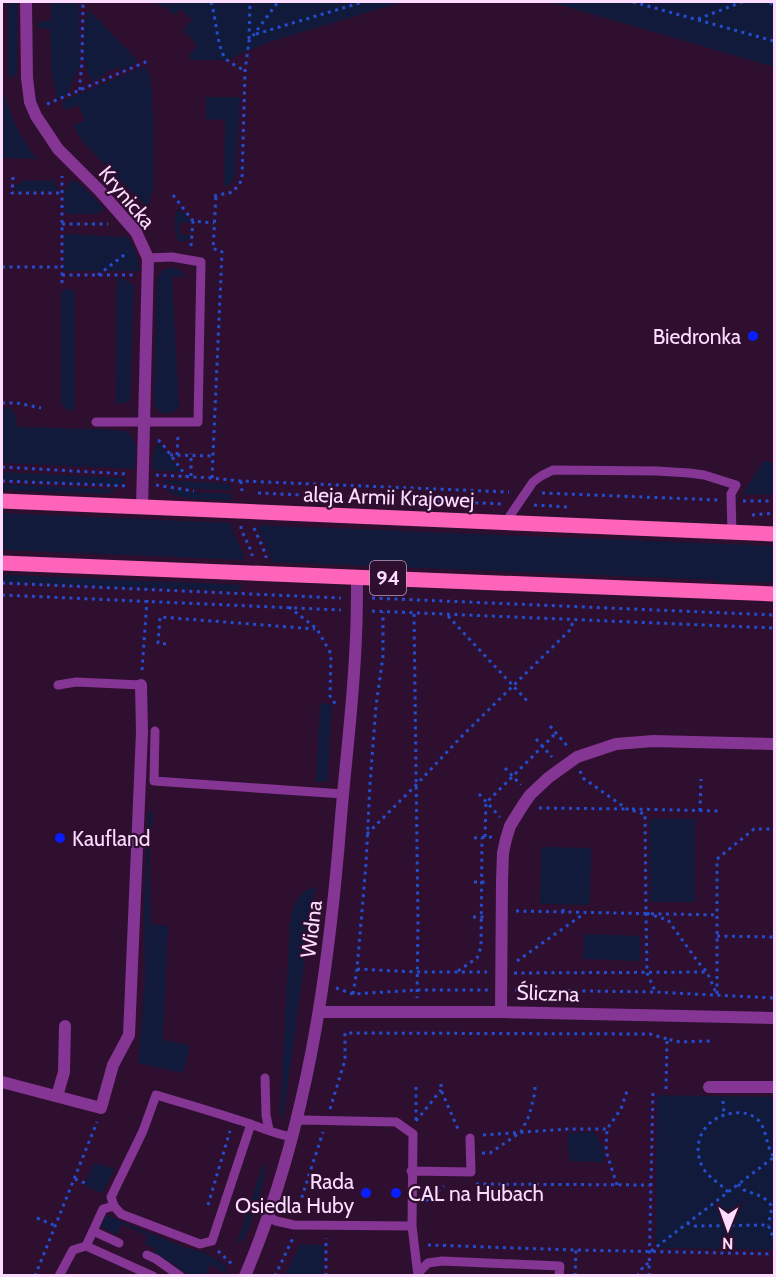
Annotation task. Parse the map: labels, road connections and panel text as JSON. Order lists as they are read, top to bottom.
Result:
{
  "streets": {
    "main road": ["aleja Armii Krajowej", "94"],
    "street": ["Krynicka", "Widna", "Śliczna"]
  },
  "crossings": [
    ["Krynicka", "aleja Armii Krajowej"],
    ["94", "Widna"],
    ["Widna", "Śliczna"]
  ],
  "places": [
    "Biedronka",
    "Kaufland",
    "Rada Osiedla Huby",
    "CAL na Hubach"
  ],
  "north": "bottom"
}
